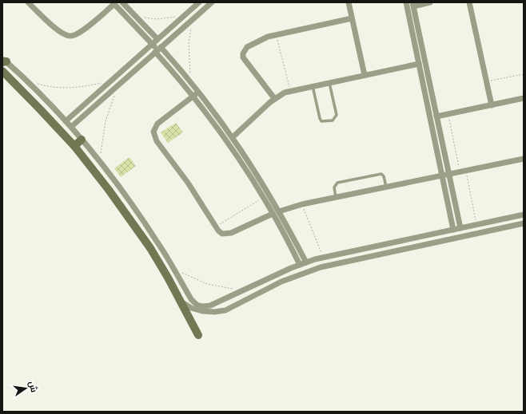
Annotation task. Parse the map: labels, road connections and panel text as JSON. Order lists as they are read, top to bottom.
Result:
{
  "north": "right"
}
